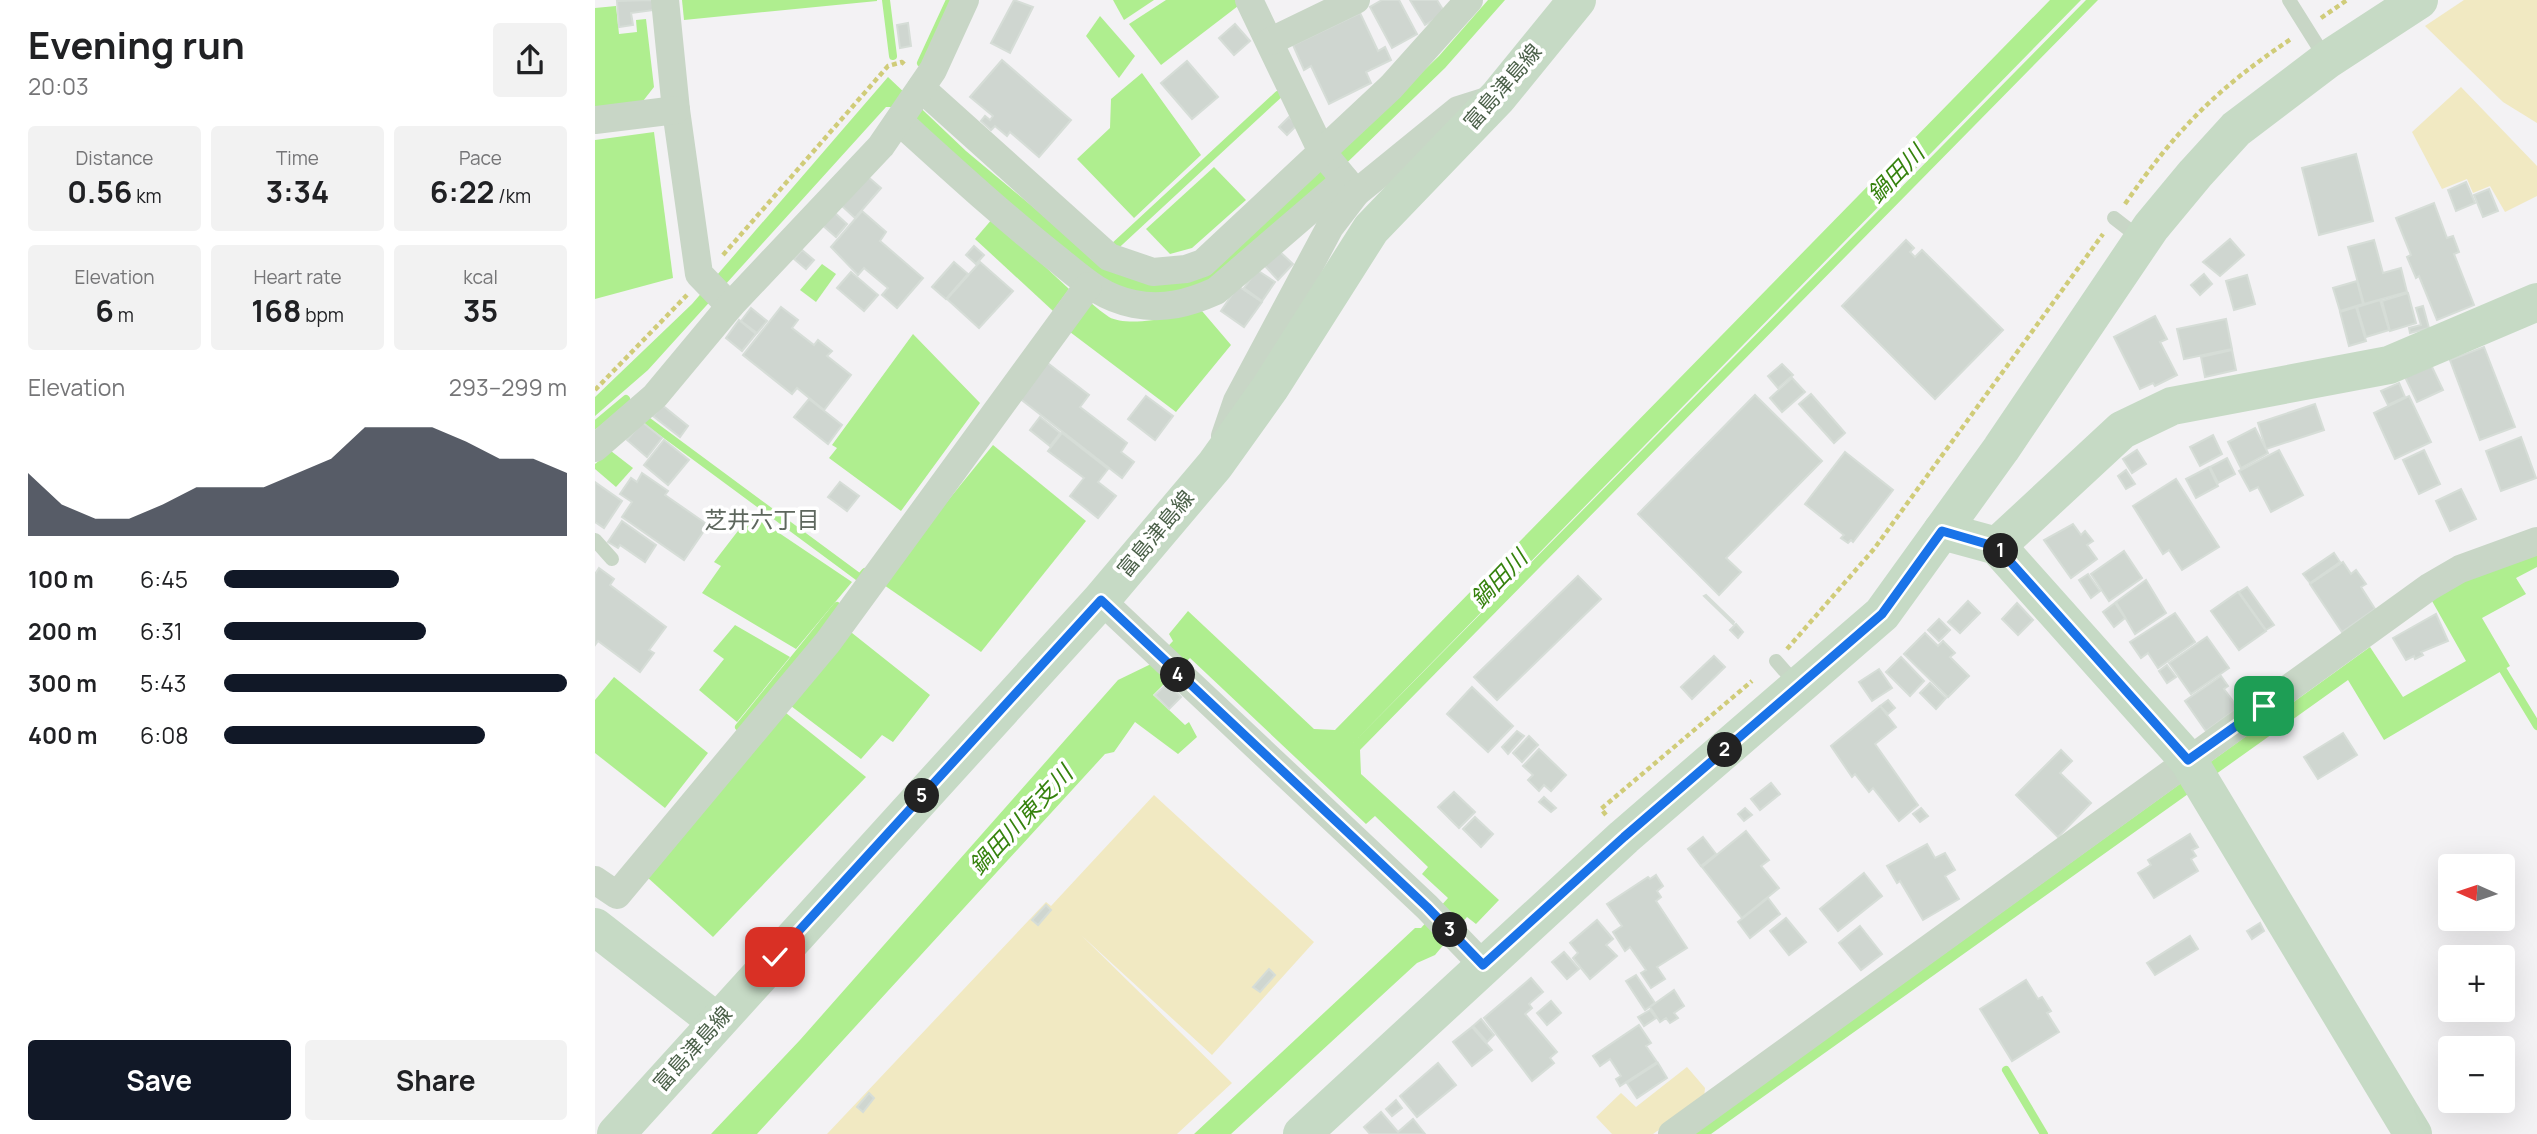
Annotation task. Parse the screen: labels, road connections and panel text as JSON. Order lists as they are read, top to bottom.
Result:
{
  "streets": {
    "street": ["富島津島線"]
  },
  "districts": ["芝井六丁目"],
  "water": ["鍋田川", "鍋田川東支川"],
  "north": "left",
  "page": {
    "heading": ["Evening run", "20:03"],
    "stats": [
      ["Distance", "0.56 km"],
      ["Time", "3:34"],
      ["Pace", "6:22 /km"],
      ["Elevation", "6 m"],
      ["Heart rate", "168 bpm"],
      ["kcal", "35"]
    ],
    "chart": ["Elevation", "293–299 m"],
    "pins": [
      "1",
      "4",
      "2",
      "5",
      "3"
    ],
    "list": [
      {
        "name": "100 m",
        "note": "6:45"
      },
      {
        "name": "200 m",
        "note": "6:31"
      },
      {
        "name": "300 m",
        "note": "5:43"
      },
      {
        "name": "400 m",
        "note": "6:08"
      }
    ],
    "map_buttons": ["+", "−"],
    "buttons": ["Save", "Share"]
  }
}
